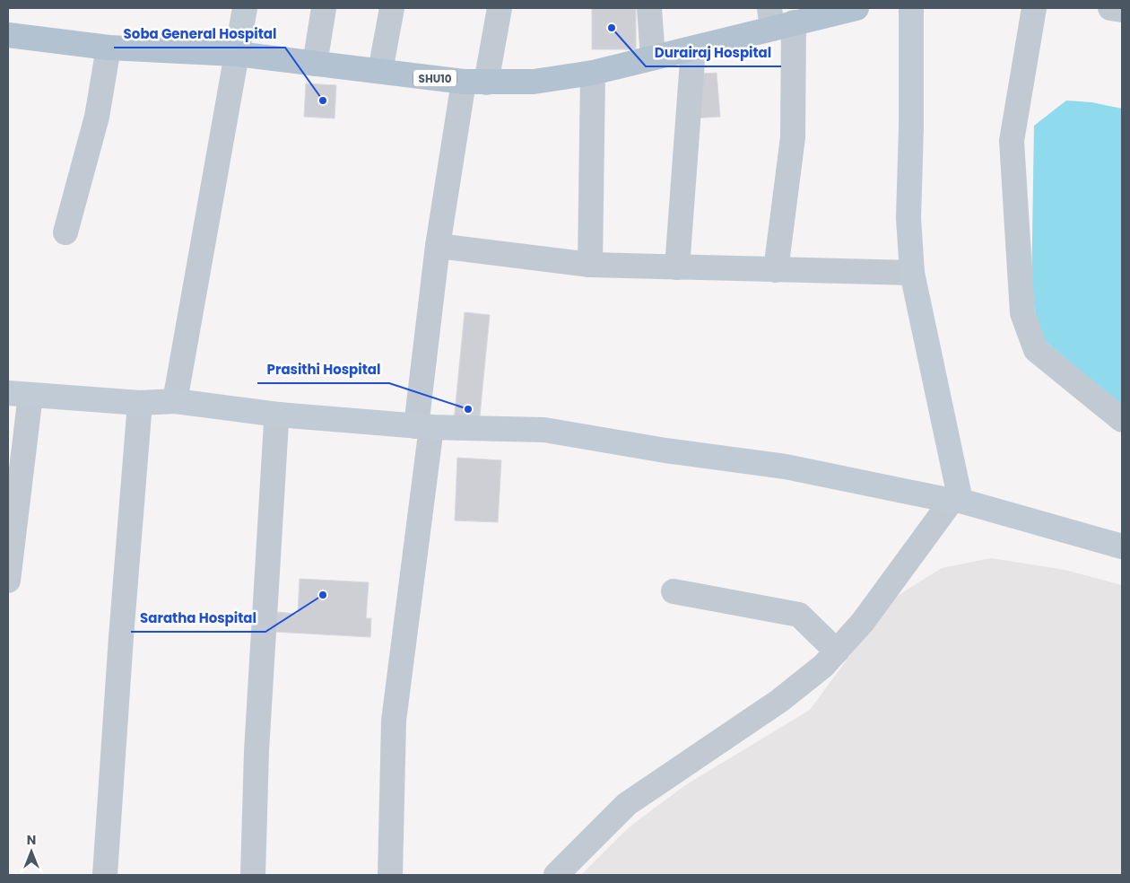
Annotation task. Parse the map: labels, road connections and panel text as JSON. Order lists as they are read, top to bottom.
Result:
{
  "streets": {
    "main road": ["SHU10"]
  },
  "places": [
    "Durairaj Hospital",
    "Soba General Hospital",
    "Prasithi Hospital",
    "Saratha Hospital"
  ],
  "north": "top"
}
